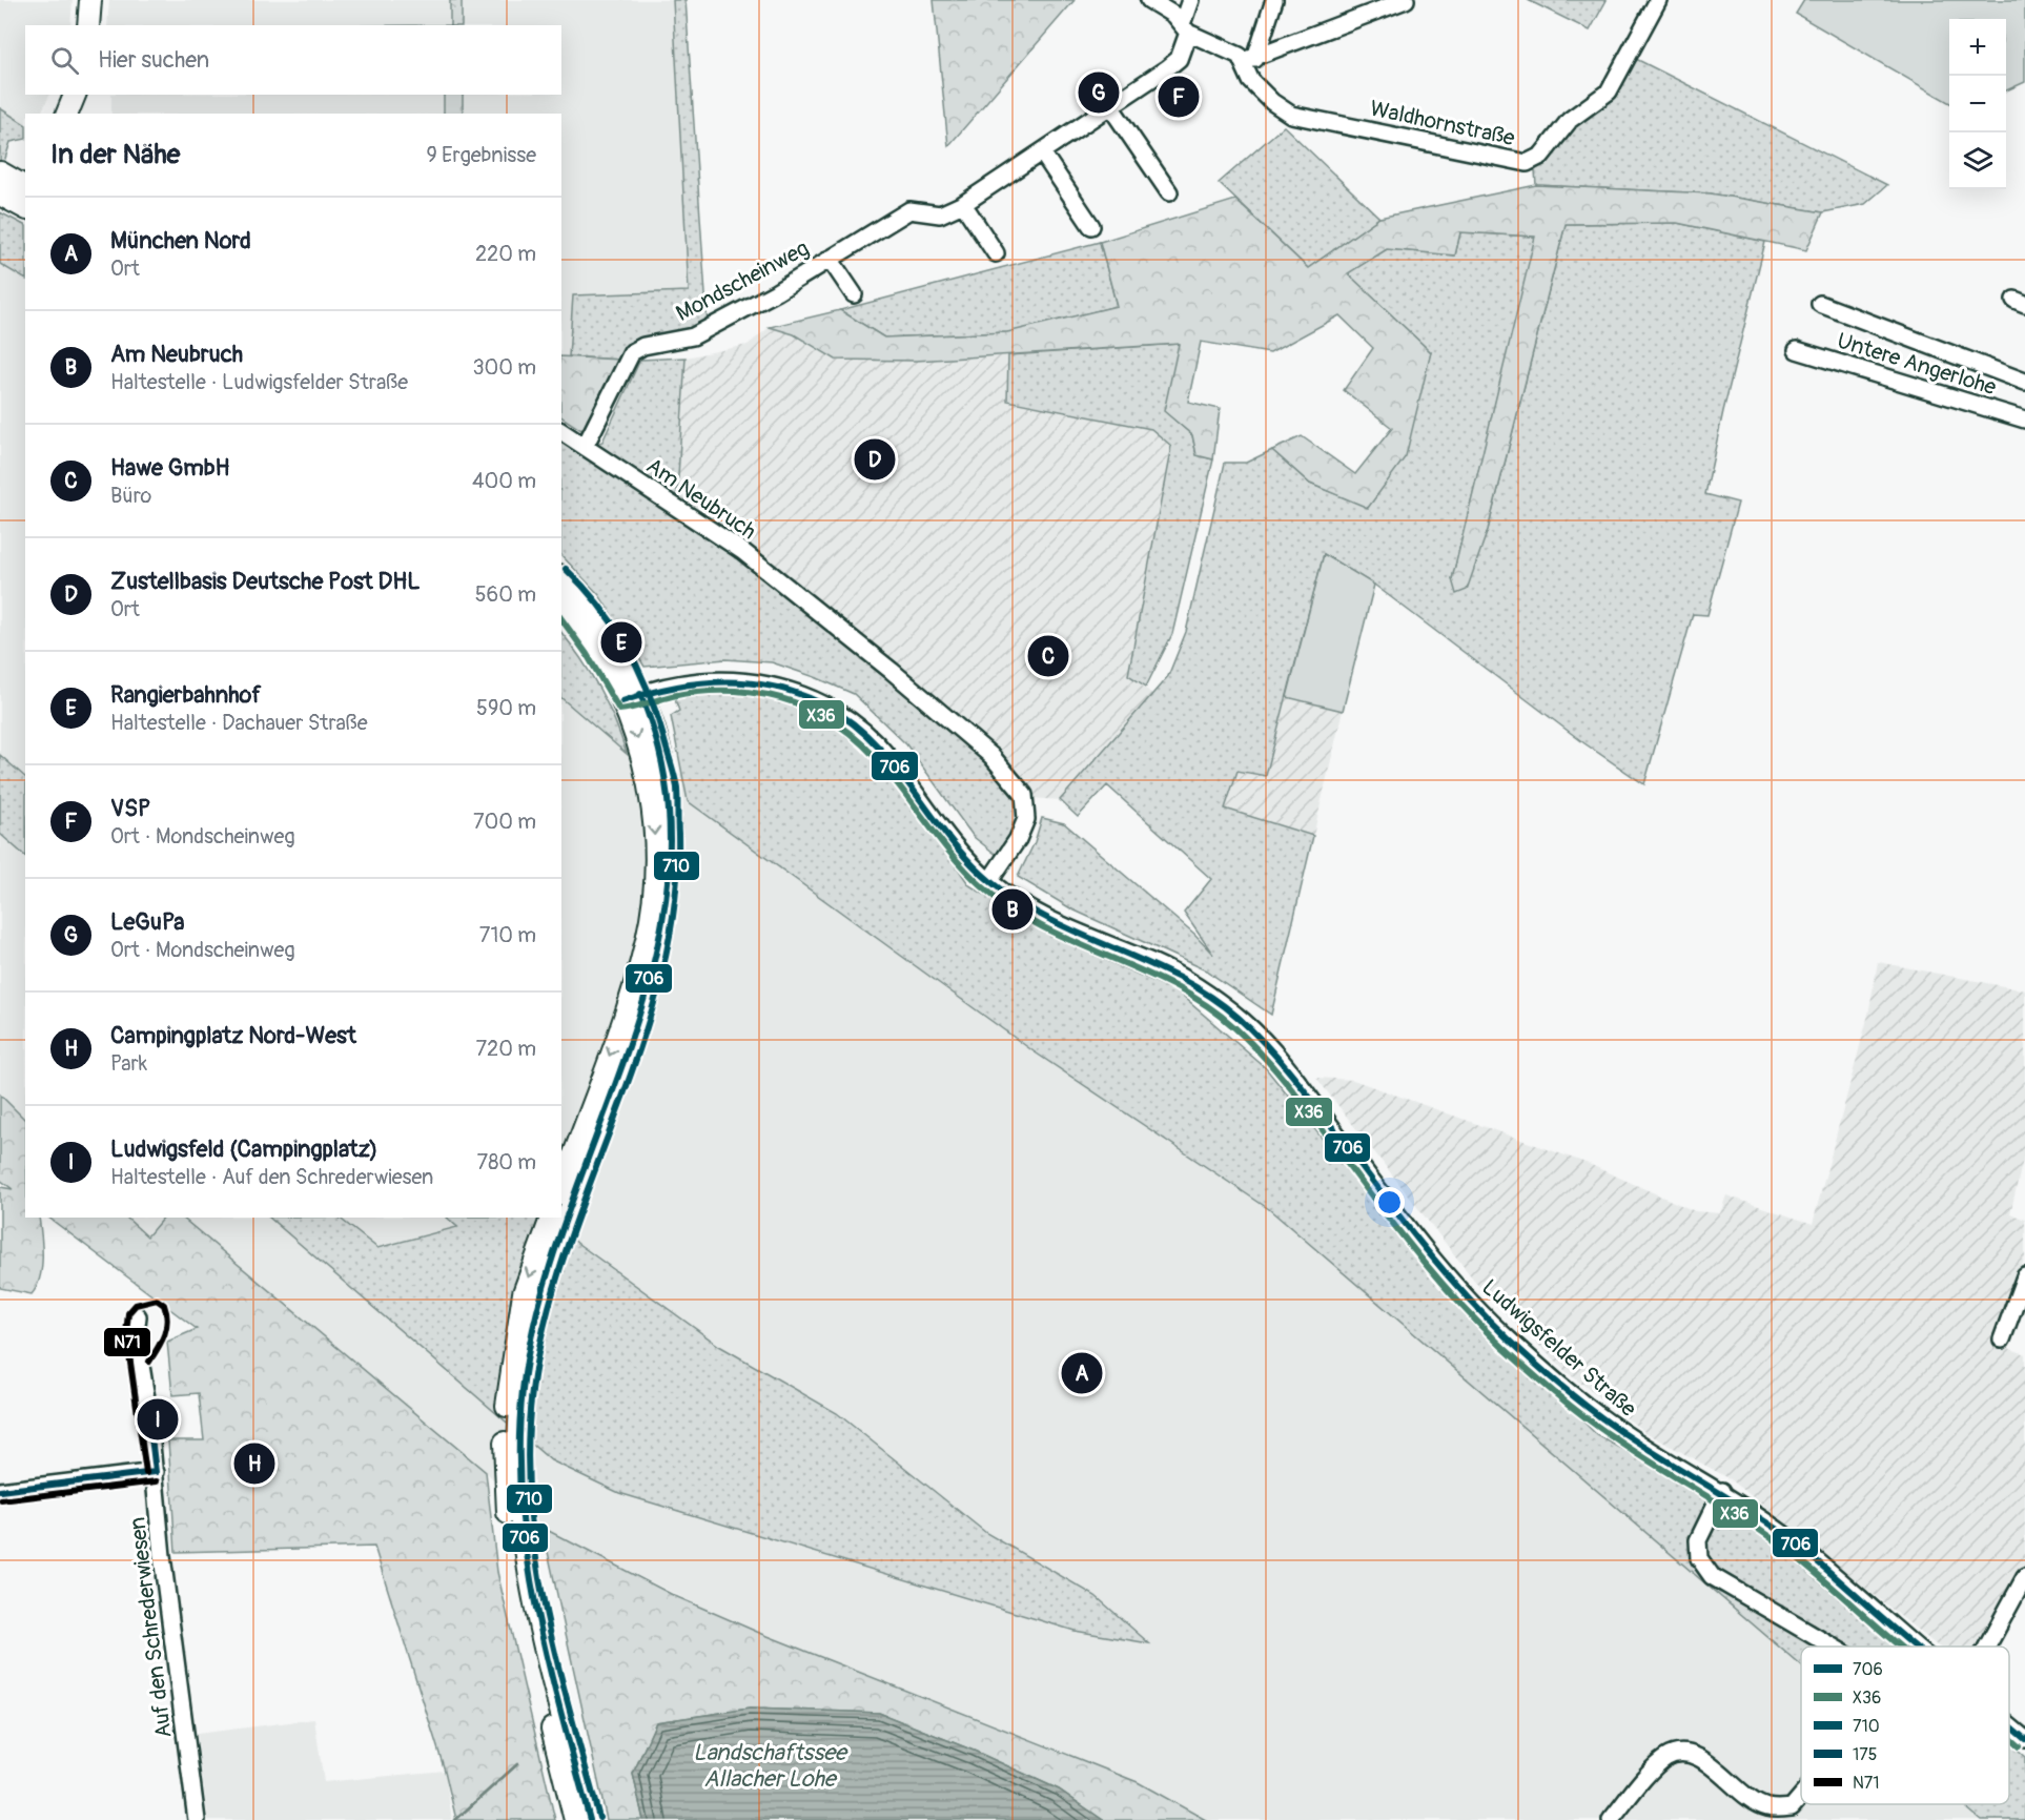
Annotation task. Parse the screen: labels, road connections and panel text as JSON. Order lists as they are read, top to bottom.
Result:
{
  "streets": {
    "street": [
      "Waldhornstraße",
      "Mondscheinweg",
      "Untere Angerlohe",
      "Am Neubruch",
      "Ludwigsfelder Straße",
      "Auf den Schrederwiesen"
    ]
  },
  "crossings": [
    ["Mondscheinweg", "Am Neubruch"],
    ["Am Neubruch", "Ludwigsfelder Straße"]
  ],
  "water": ["Landschaftssee Allacher Lohe"],
  "lines": [
    "transit line 710",
    "transit line X36",
    "transit line 706",
    "transit line N71",
    "transit line 175"
  ],
  "legend": [
    "706",
    "X36",
    "710",
    "175",
    "N71"
  ],
  "page": {
    "map_buttons": ["+", "−"],
    "search": "Hier suchen",
    "pins": [
      "G",
      "F",
      "D",
      "E",
      "C",
      "B",
      "A",
      "I",
      "H"
    ],
    "heading": ["In der Nähe", "9 Ergebnisse"],
    "list": [
      {
        "mark": "A",
        "name": "München Nord",
        "note": "Ort",
        "value": "220 m"
      },
      {
        "mark": "B",
        "name": "Am Neubruch",
        "note": "Haltestelle · Ludwigsfelder Straße",
        "value": "300 m"
      },
      {
        "mark": "C",
        "name": "Hawe GmbH",
        "note": "Büro",
        "value": "400 m"
      },
      {
        "mark": "D",
        "name": "Zustellbasis Deutsche Post DHL",
        "note": "Ort",
        "value": "560 m"
      },
      {
        "mark": "E",
        "name": "Rangierbahnhof",
        "note": "Haltestelle · Dachauer Straße",
        "value": "590 m"
      },
      {
        "mark": "F",
        "name": "VSP",
        "note": "Ort · Mondscheinweg",
        "value": "700 m"
      },
      {
        "mark": "G",
        "name": "LeGuPa",
        "note": "Ort · Mondscheinweg",
        "value": "710 m"
      },
      {
        "mark": "H",
        "name": "Campingplatz Nord-West",
        "note": "Park",
        "value": "720 m"
      },
      {
        "mark": "I",
        "name": "Ludwigsfeld (Campingplatz)",
        "note": "Haltestelle · Auf den Schrederwiesen",
        "value": "780 m"
      }
    ]
  }
}
